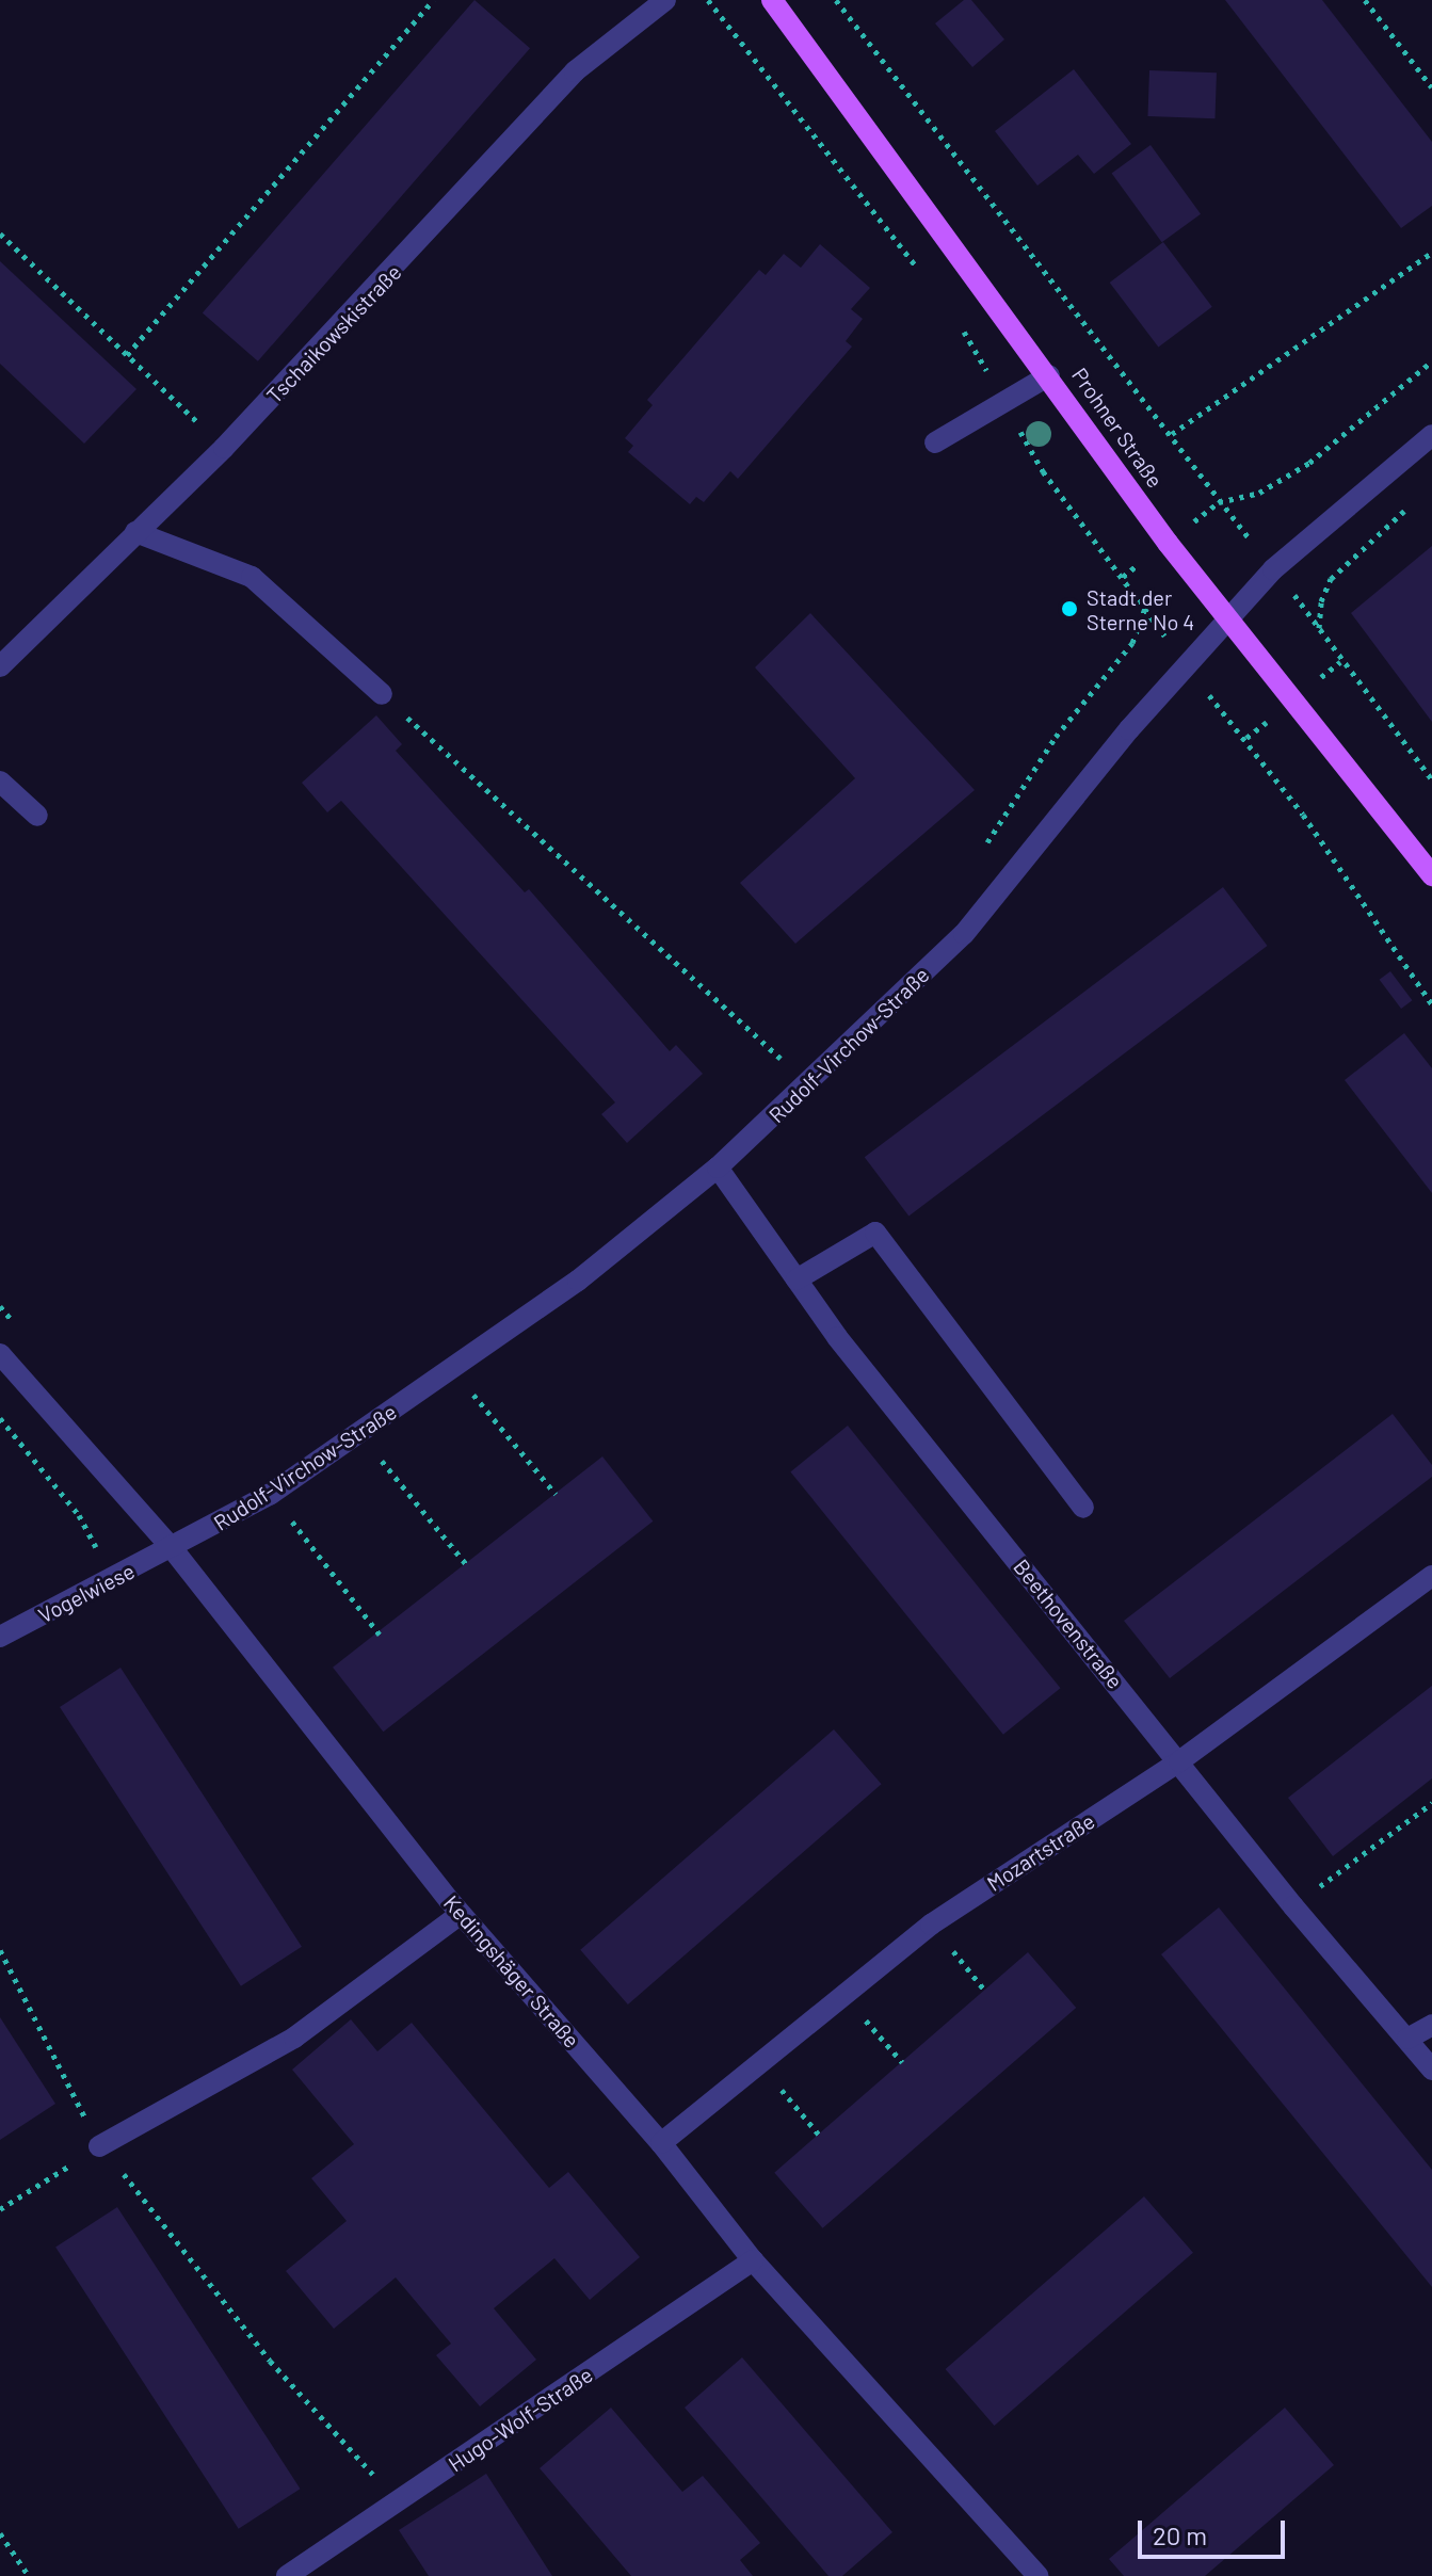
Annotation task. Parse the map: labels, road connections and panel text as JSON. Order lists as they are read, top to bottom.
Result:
{
  "streets": {
    "main road": ["Prohner Straße"],
    "street": [
      "Tschaikowskistraße",
      "Rudolf-Virchow-Straße",
      "Vogelwiese",
      "Beethovenstraße",
      "Mozartstraße",
      "Kedingshäger Straße",
      "Hugo-Wolf-Straße"
    ]
  },
  "crossings": [
    ["Prohner Straße", "Rudolf-Virchow-Straße"],
    ["Rudolf-Virchow-Straße", "Vogelwiese"],
    ["Rudolf-Virchow-Straße", "Beethovenstraße"],
    ["Rudolf-Virchow-Straße", "Kedingshäger Straße"],
    ["Vogelwiese", "Kedingshäger Straße"],
    ["Beethovenstraße", "Mozartstraße"],
    ["Mozartstraße", "Kedingshäger Straße"],
    ["Kedingshäger Straße", "Hugo-Wolf-Straße"]
  ],
  "places": ["Stadt der Sterne No 4"],
  "scale_bar": "20 m"
}
